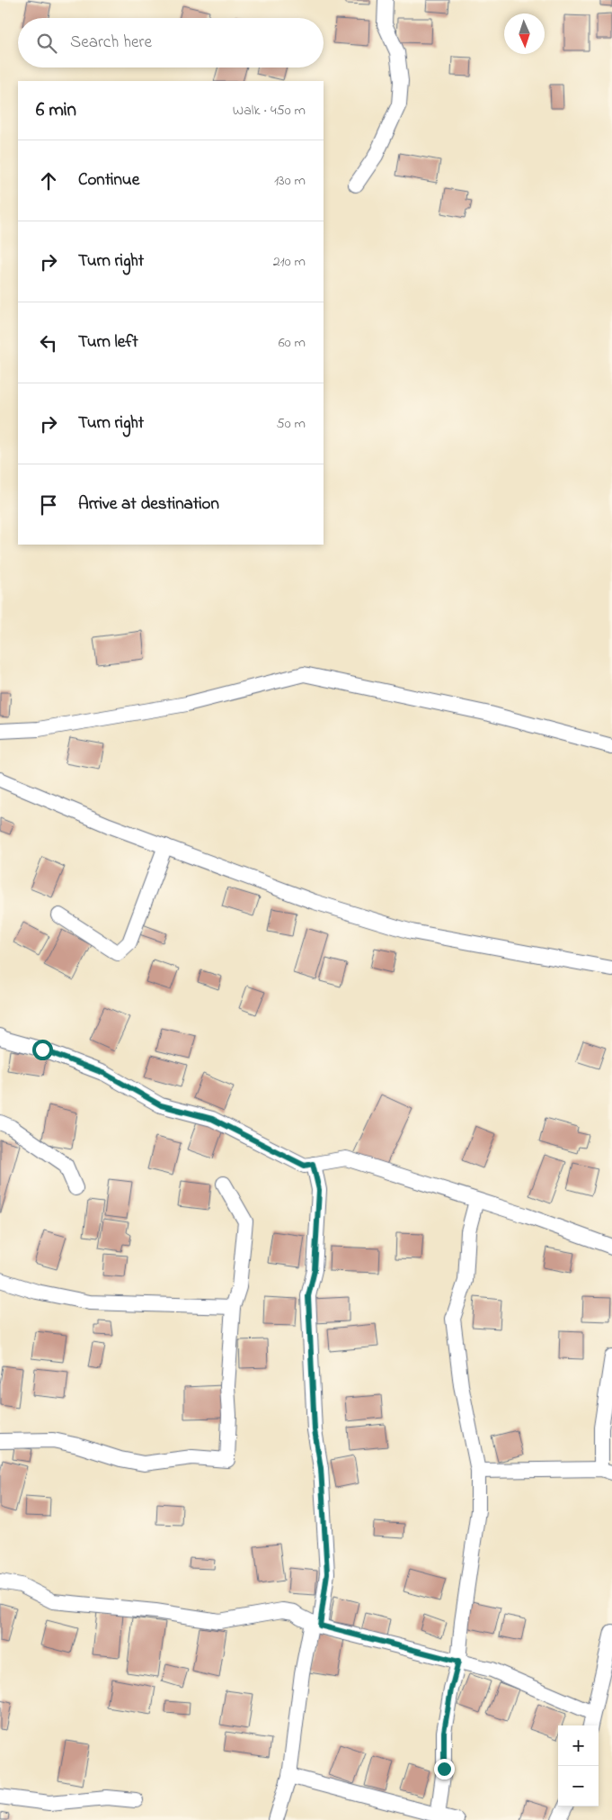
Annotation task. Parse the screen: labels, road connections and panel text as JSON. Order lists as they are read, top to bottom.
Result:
{
  "north": "bottom",
  "page": {
    "search": "Search here",
    "heading": ["6 min", "Walk · 450 m"],
    "list": [
      ["Continue", "130 m"],
      ["Turn right", "210 m"],
      ["Turn left", "60 m"],
      ["Turn right", "50 m"],
      "Arrive at destination"
    ],
    "map_buttons": ["+", "−"]
  }
}
